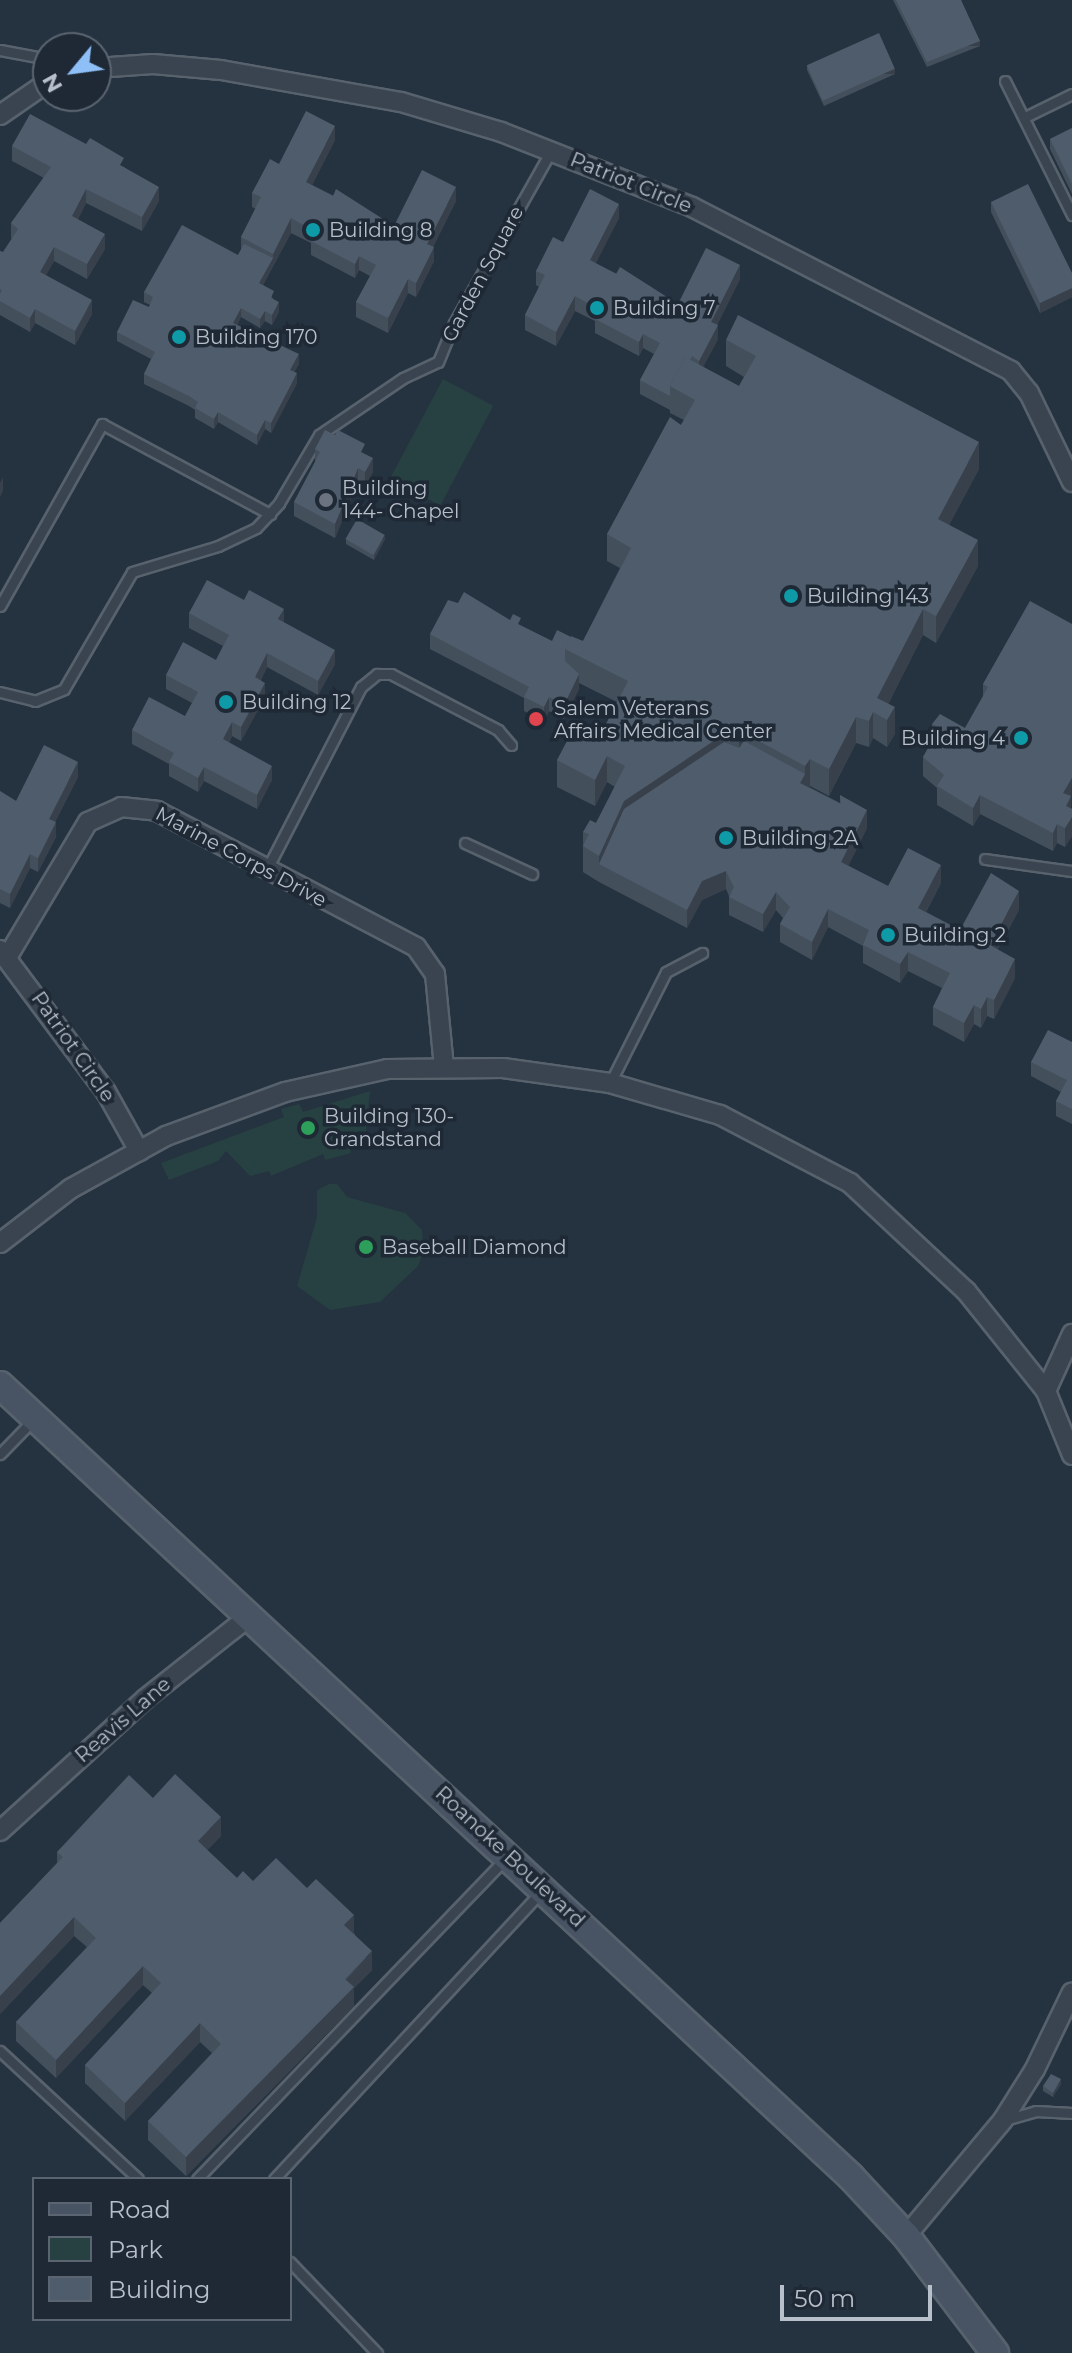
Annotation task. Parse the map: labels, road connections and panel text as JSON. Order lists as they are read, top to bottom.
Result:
{
  "streets": {
    "main road": ["Roanoke Boulevard"],
    "street": ["Patriot Circle", "Marine Corps Drive", "Reavis Lane"],
    "lane": ["Garden Square"]
  },
  "crossings": [
    ["Patriot Circle", "Garden Square"],
    ["Patriot Circle", "Marine Corps Drive"],
    ["Reavis Lane", "Roanoke Boulevard"]
  ],
  "places": [
    "Building 8",
    "Building 7",
    "Building 170",
    "Building 144- Chapel",
    "Building 143",
    "Building 12",
    "Salem Veterans Affairs Medical Center",
    "Building 4",
    "Building 2A",
    "Building 2",
    "Building 130- Grandstand",
    "Baseball Diamond"
  ],
  "legend": ["Road", "Park", "Building"],
  "scale_bar": "50 m",
  "north": "bottom left"
}
